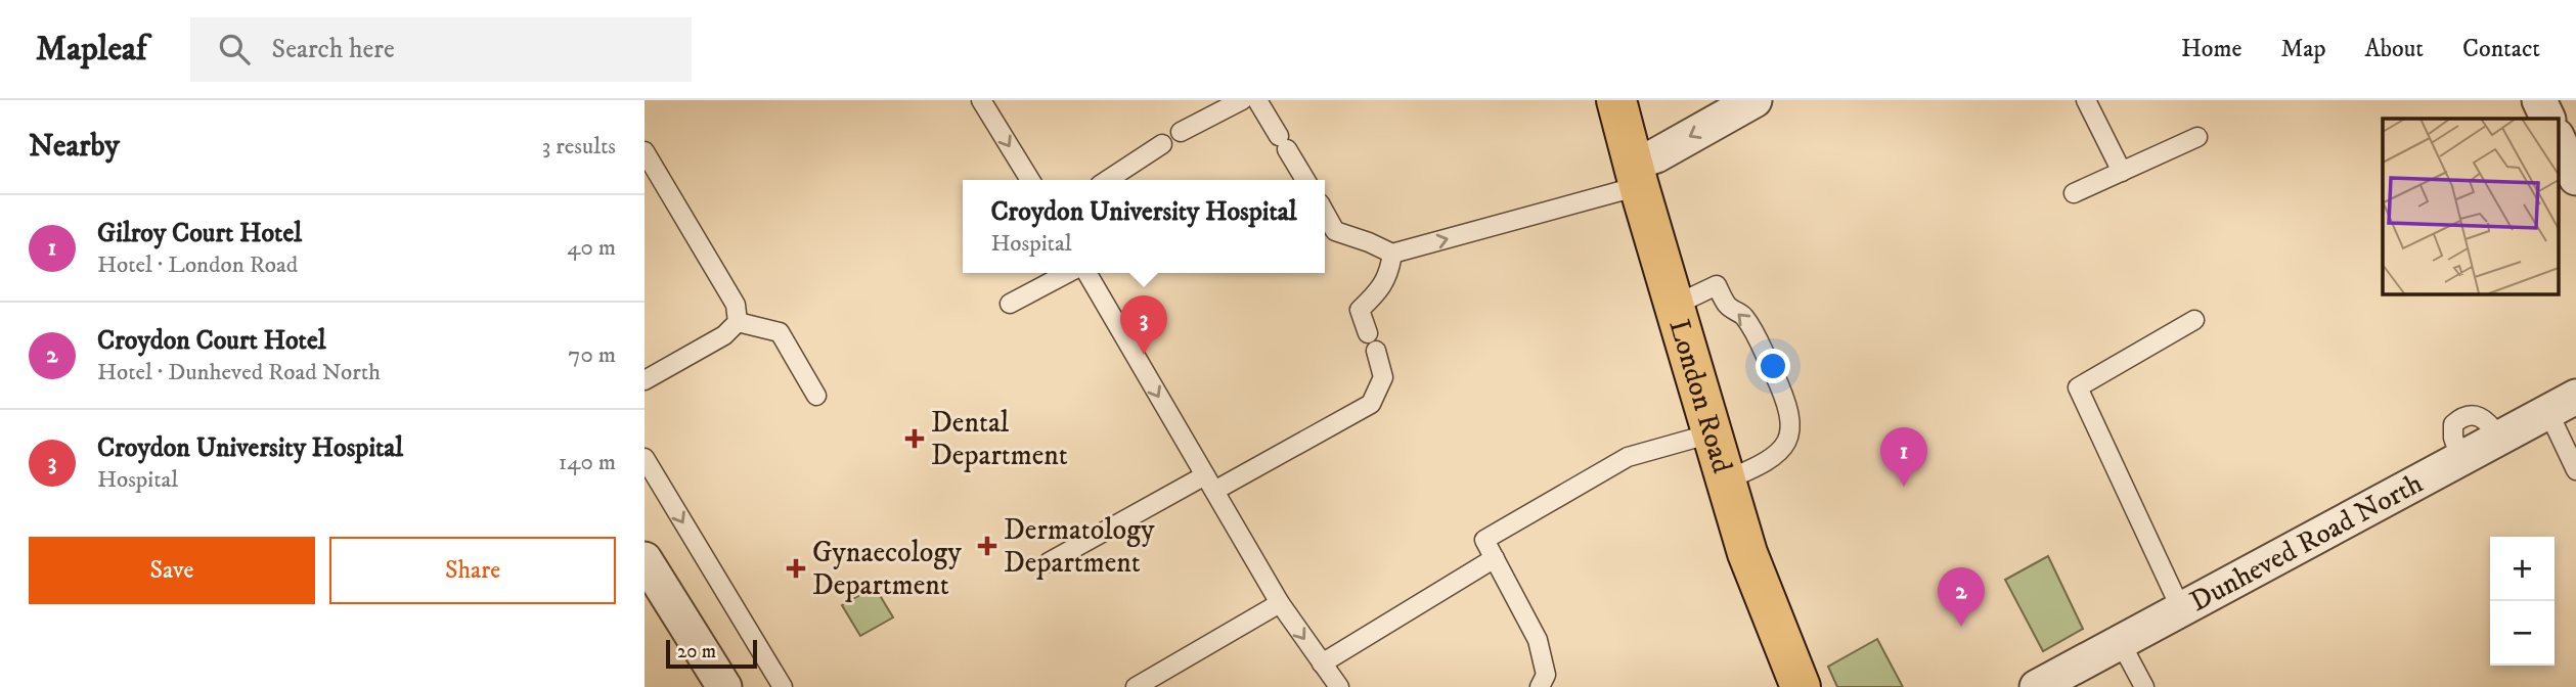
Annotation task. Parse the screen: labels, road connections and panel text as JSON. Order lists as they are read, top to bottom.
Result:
{
  "streets": {
    "main road": ["London Road"],
    "street": ["Dunheved Road North"]
  },
  "places": {
    "health": ["Dental Department", "Dermatology Department", "Gynaecology Department"]
  },
  "scale_bar": "20 m",
  "page": {
    "header": "Mapleaf",
    "search": "Search here",
    "nav": [
      "Home",
      "Map",
      "About",
      "Contact"
    ],
    "heading": ["Nearby", "3 results"],
    "popup": ["Croydon University Hospital", "Hospital"],
    "list": [
      {
        "mark": "1",
        "name": "Gilroy Court Hotel",
        "note": "Hotel · London Road",
        "value": "40 m"
      },
      {
        "mark": "2",
        "name": "Croydon Court Hotel",
        "note": "Hotel · Dunheved Road North",
        "value": "70 m"
      },
      {
        "mark": "3",
        "name": "Croydon University Hospital",
        "note": "Hospital",
        "value": "140 m"
      }
    ],
    "pins": ["3", "1", "2"],
    "buttons": ["Save", "Share"],
    "map_buttons": ["+", "−"],
    "scale": "20 m"
  }
}
